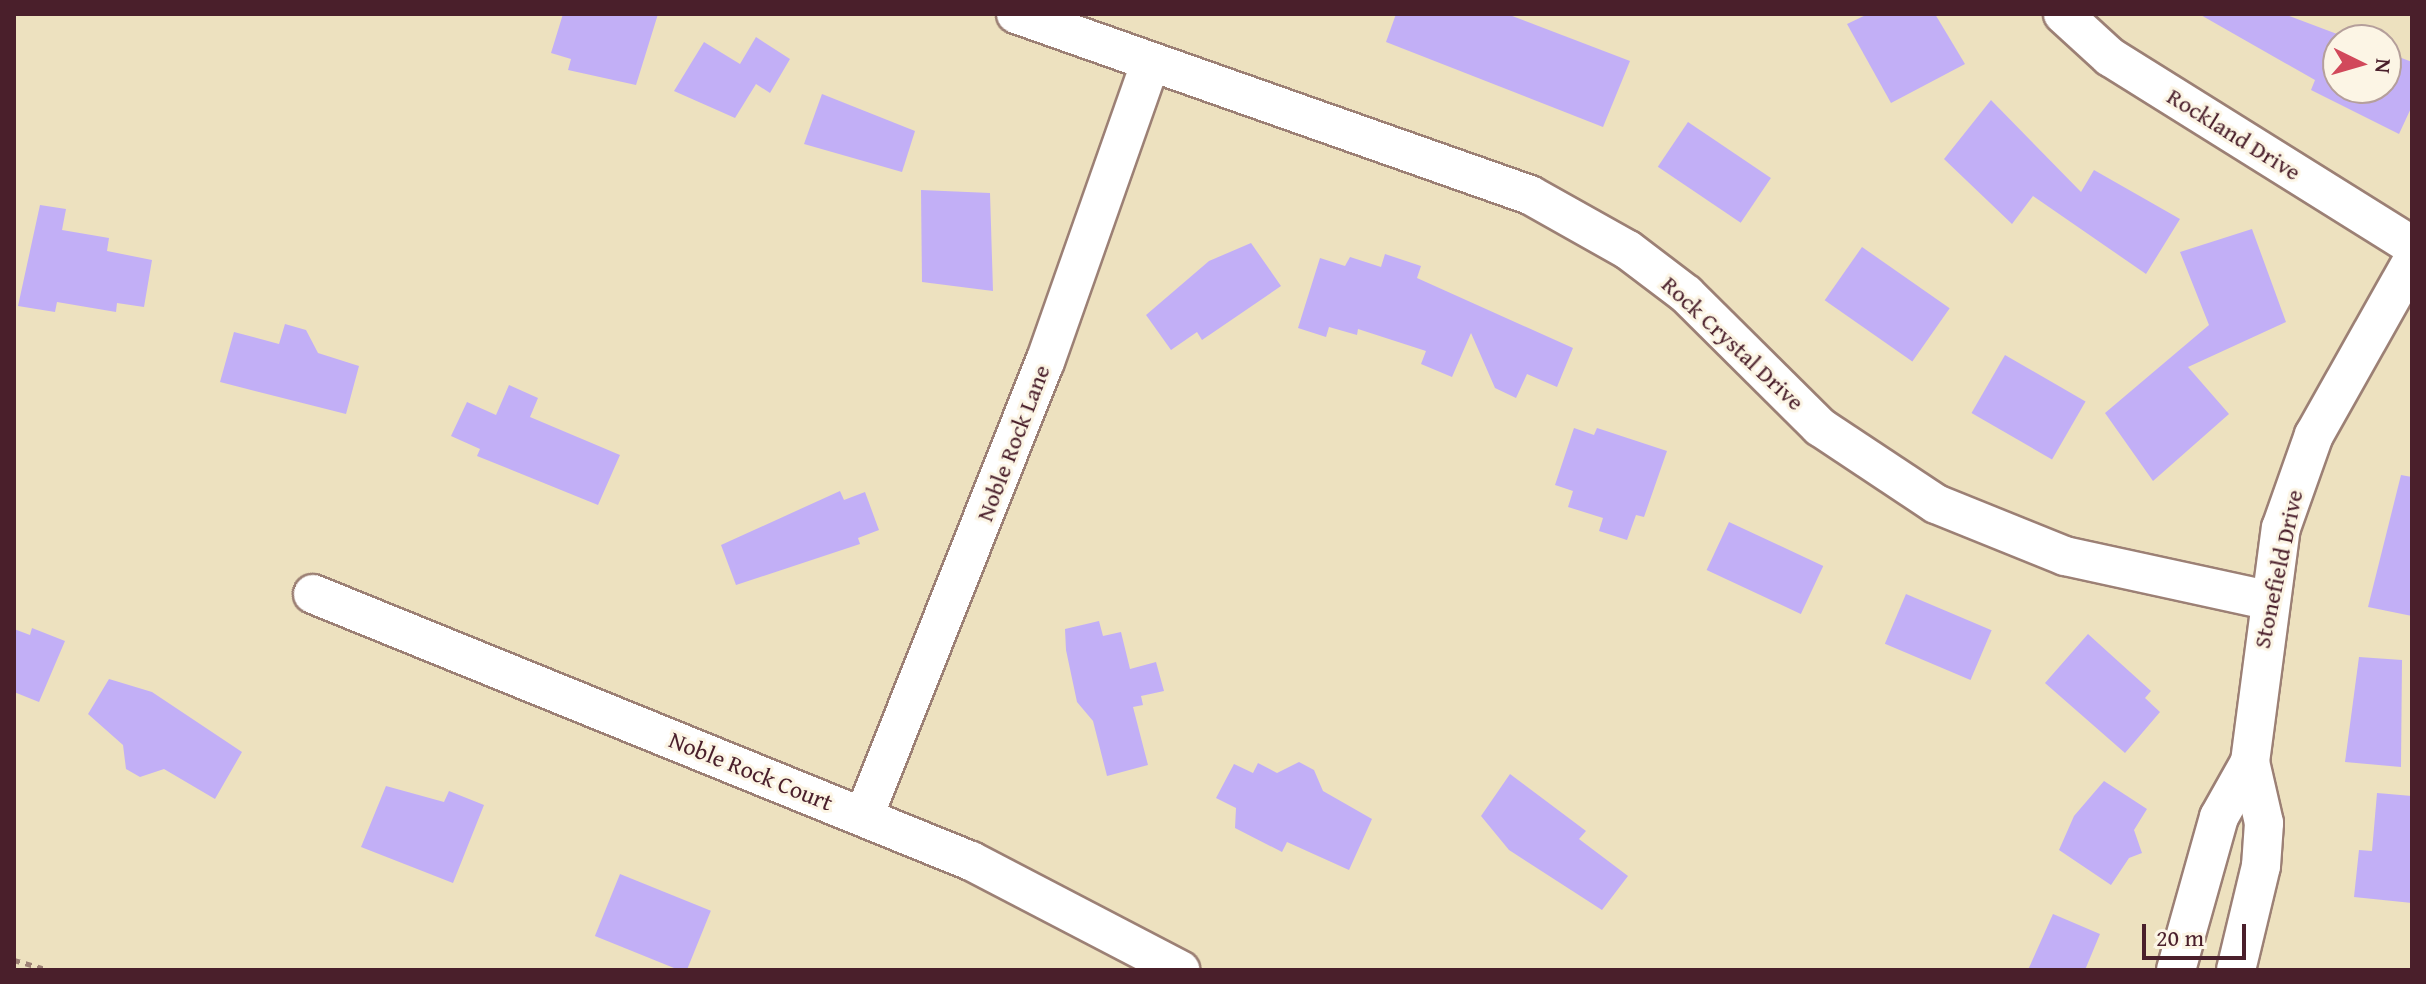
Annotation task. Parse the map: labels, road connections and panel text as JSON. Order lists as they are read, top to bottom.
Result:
{
  "streets": {
    "street": [
      "Rockland Drive",
      "Rock Crystal Drive",
      "Noble Rock Lane",
      "Stonefield Drive",
      "Noble Rock Court"
    ]
  },
  "crossings": [
    ["Rock Crystal Drive", "Noble Rock Lane"],
    ["Rock Crystal Drive", "Stonefield Drive"],
    ["Noble Rock Lane", "Noble Rock Court"]
  ],
  "scale_bar": "20 m",
  "north": "right"
}
